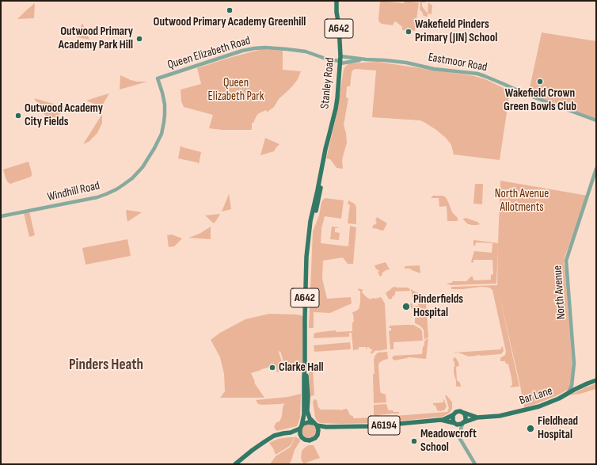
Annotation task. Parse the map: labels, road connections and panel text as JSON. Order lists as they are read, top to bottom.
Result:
{
  "streets": {
    "main road": [
      "A642",
      "Stanley Road",
      "Bar Lane",
      "A6194"
    ],
    "street": [
      "Queen Elizabeth Road",
      "Eastmoor Road",
      "Windhill Road",
      "North Avenue"
    ]
  },
  "crossings": [
    ["A642", "Stanley Road"],
    ["A642", "A6194"],
    ["Queen Elizabeth Road", "Eastmoor Road"],
    ["Queen Elizabeth Road", "Stanley Road"],
    ["Queen Elizabeth Road", "Windhill Road"],
    ["Eastmoor Road", "Stanley Road"],
    ["Bar Lane", "A6194"]
  ],
  "districts": ["Pinders Heath"],
  "parks": ["Queen Elizabeth Park", "North Avenue Allotments"],
  "places": [
    "Outwood Primary Academy Greenhill",
    "Wakefield Pinders Primary (JIN) School",
    "Outwood Primary Academy Park Hill",
    "Wakefield Crown Green Bowls Club",
    "Outwood Academy City Fields",
    "Pinderfields Hospital",
    "Clarke Hall",
    "Fieldhead Hospital",
    "Meadowcroft School"
  ]
}
